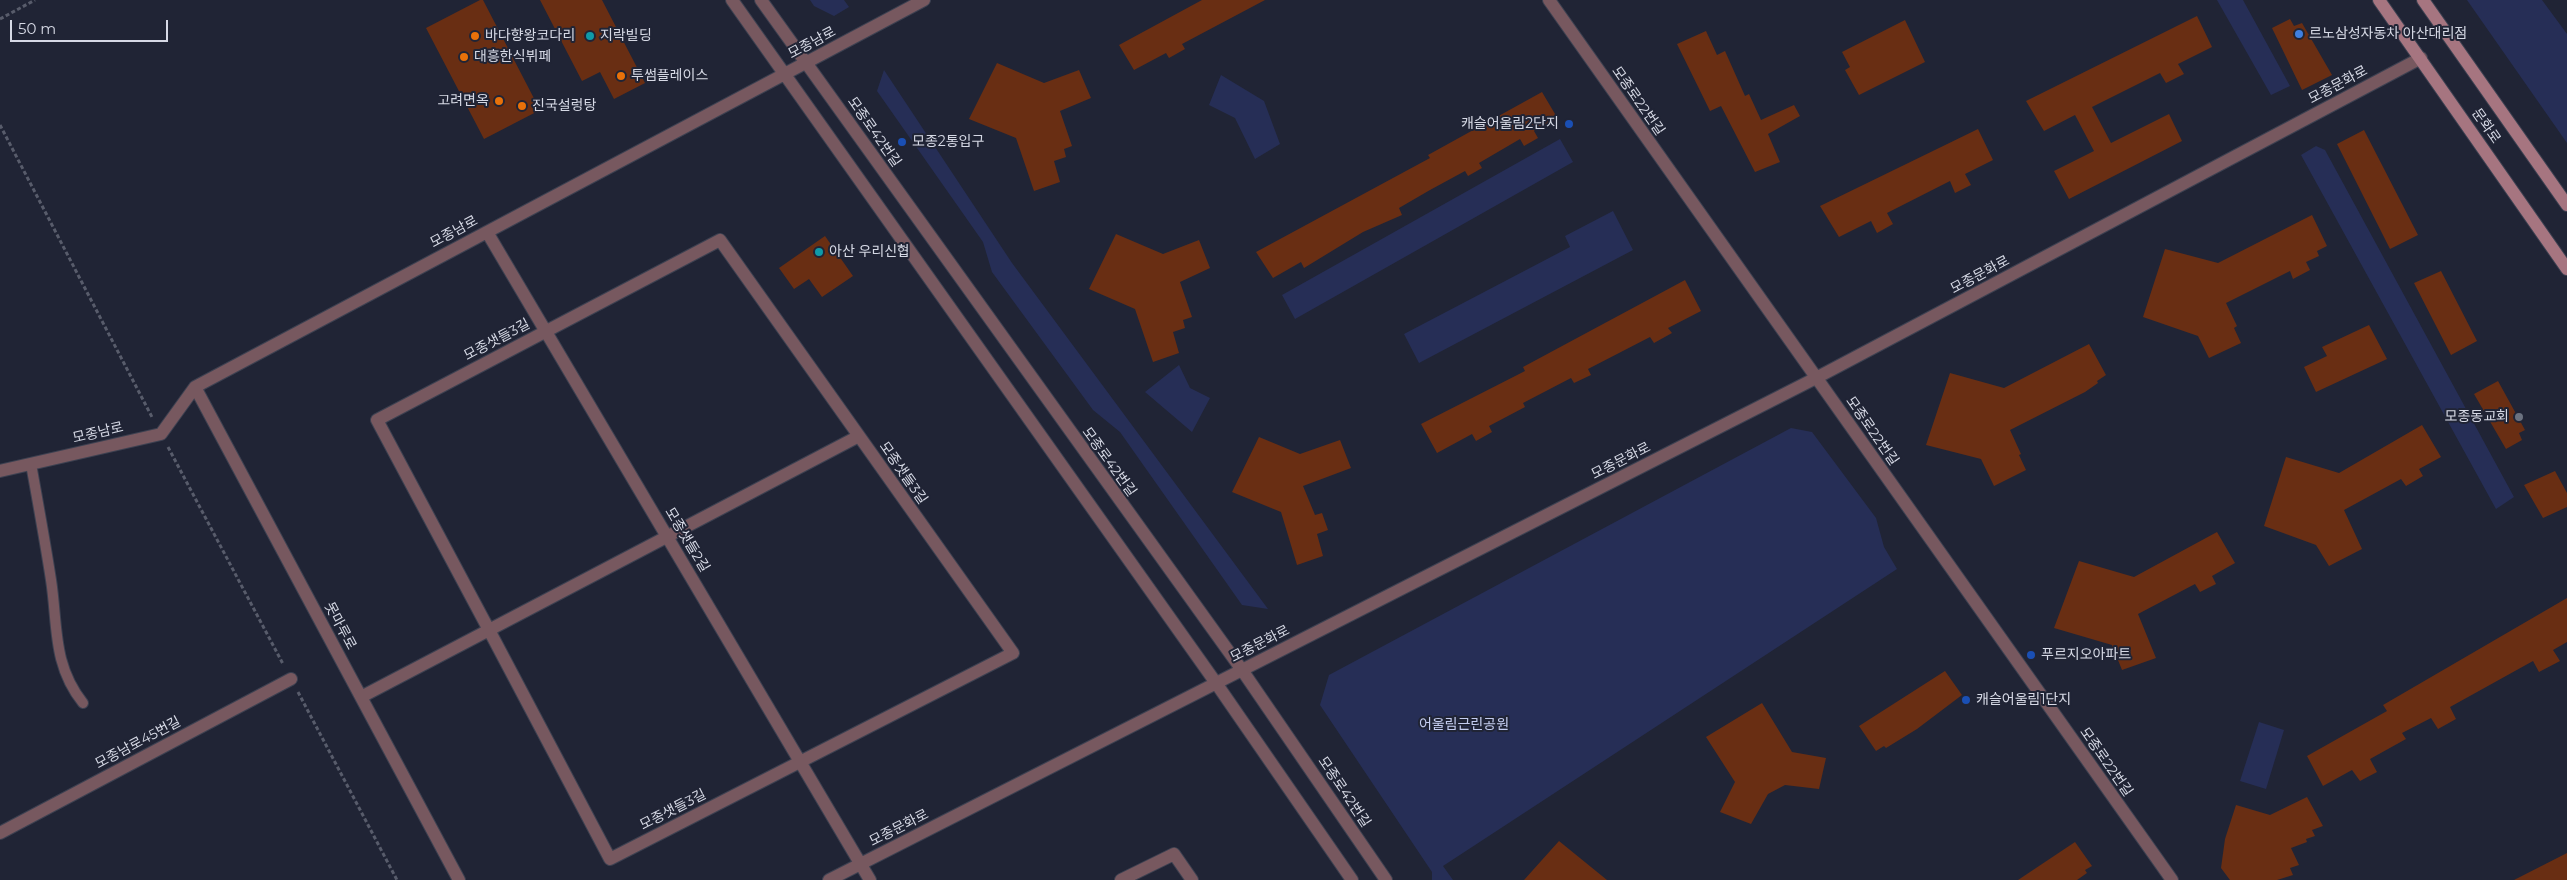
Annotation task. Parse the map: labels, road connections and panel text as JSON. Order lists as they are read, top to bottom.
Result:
{
  "streets": {
    "main road": ["문화로"],
    "street": [
      "모종남로",
      "모종문화로",
      "모종로22번길",
      "모종로42번길",
      "모종샛들3길",
      "모종샛들2길",
      "못마루로",
      "모종남로45번길"
    ]
  },
  "crossings": [
    ["모종남로", "모종로42번길"],
    ["모종남로", "모종샛들2길"],
    ["모종남로", "못마루로"],
    ["모종문화로", "모종로22번길"],
    ["모종문화로", "문화로"],
    ["모종문화로", "모종로42번길"],
    ["모종문화로", "모종샛들2길"],
    ["모종샛들3길", "모종샛들2길"]
  ],
  "parks": ["어울림근린공원"],
  "places": [
    "르노삼성자동차 아산대리점",
    "바다향왕코다리",
    "지락빌딩",
    "대흥한식뷔페",
    "투썸플레이스",
    "고려면옥",
    "진국설렁탕",
    "캐슬어울림2단지",
    "모종2통입구",
    "아산 우리신협",
    "모종동교회",
    "푸르지오아파트",
    "캐슬어울림1단지"
  ],
  "scale_bar": "50 m"
}
